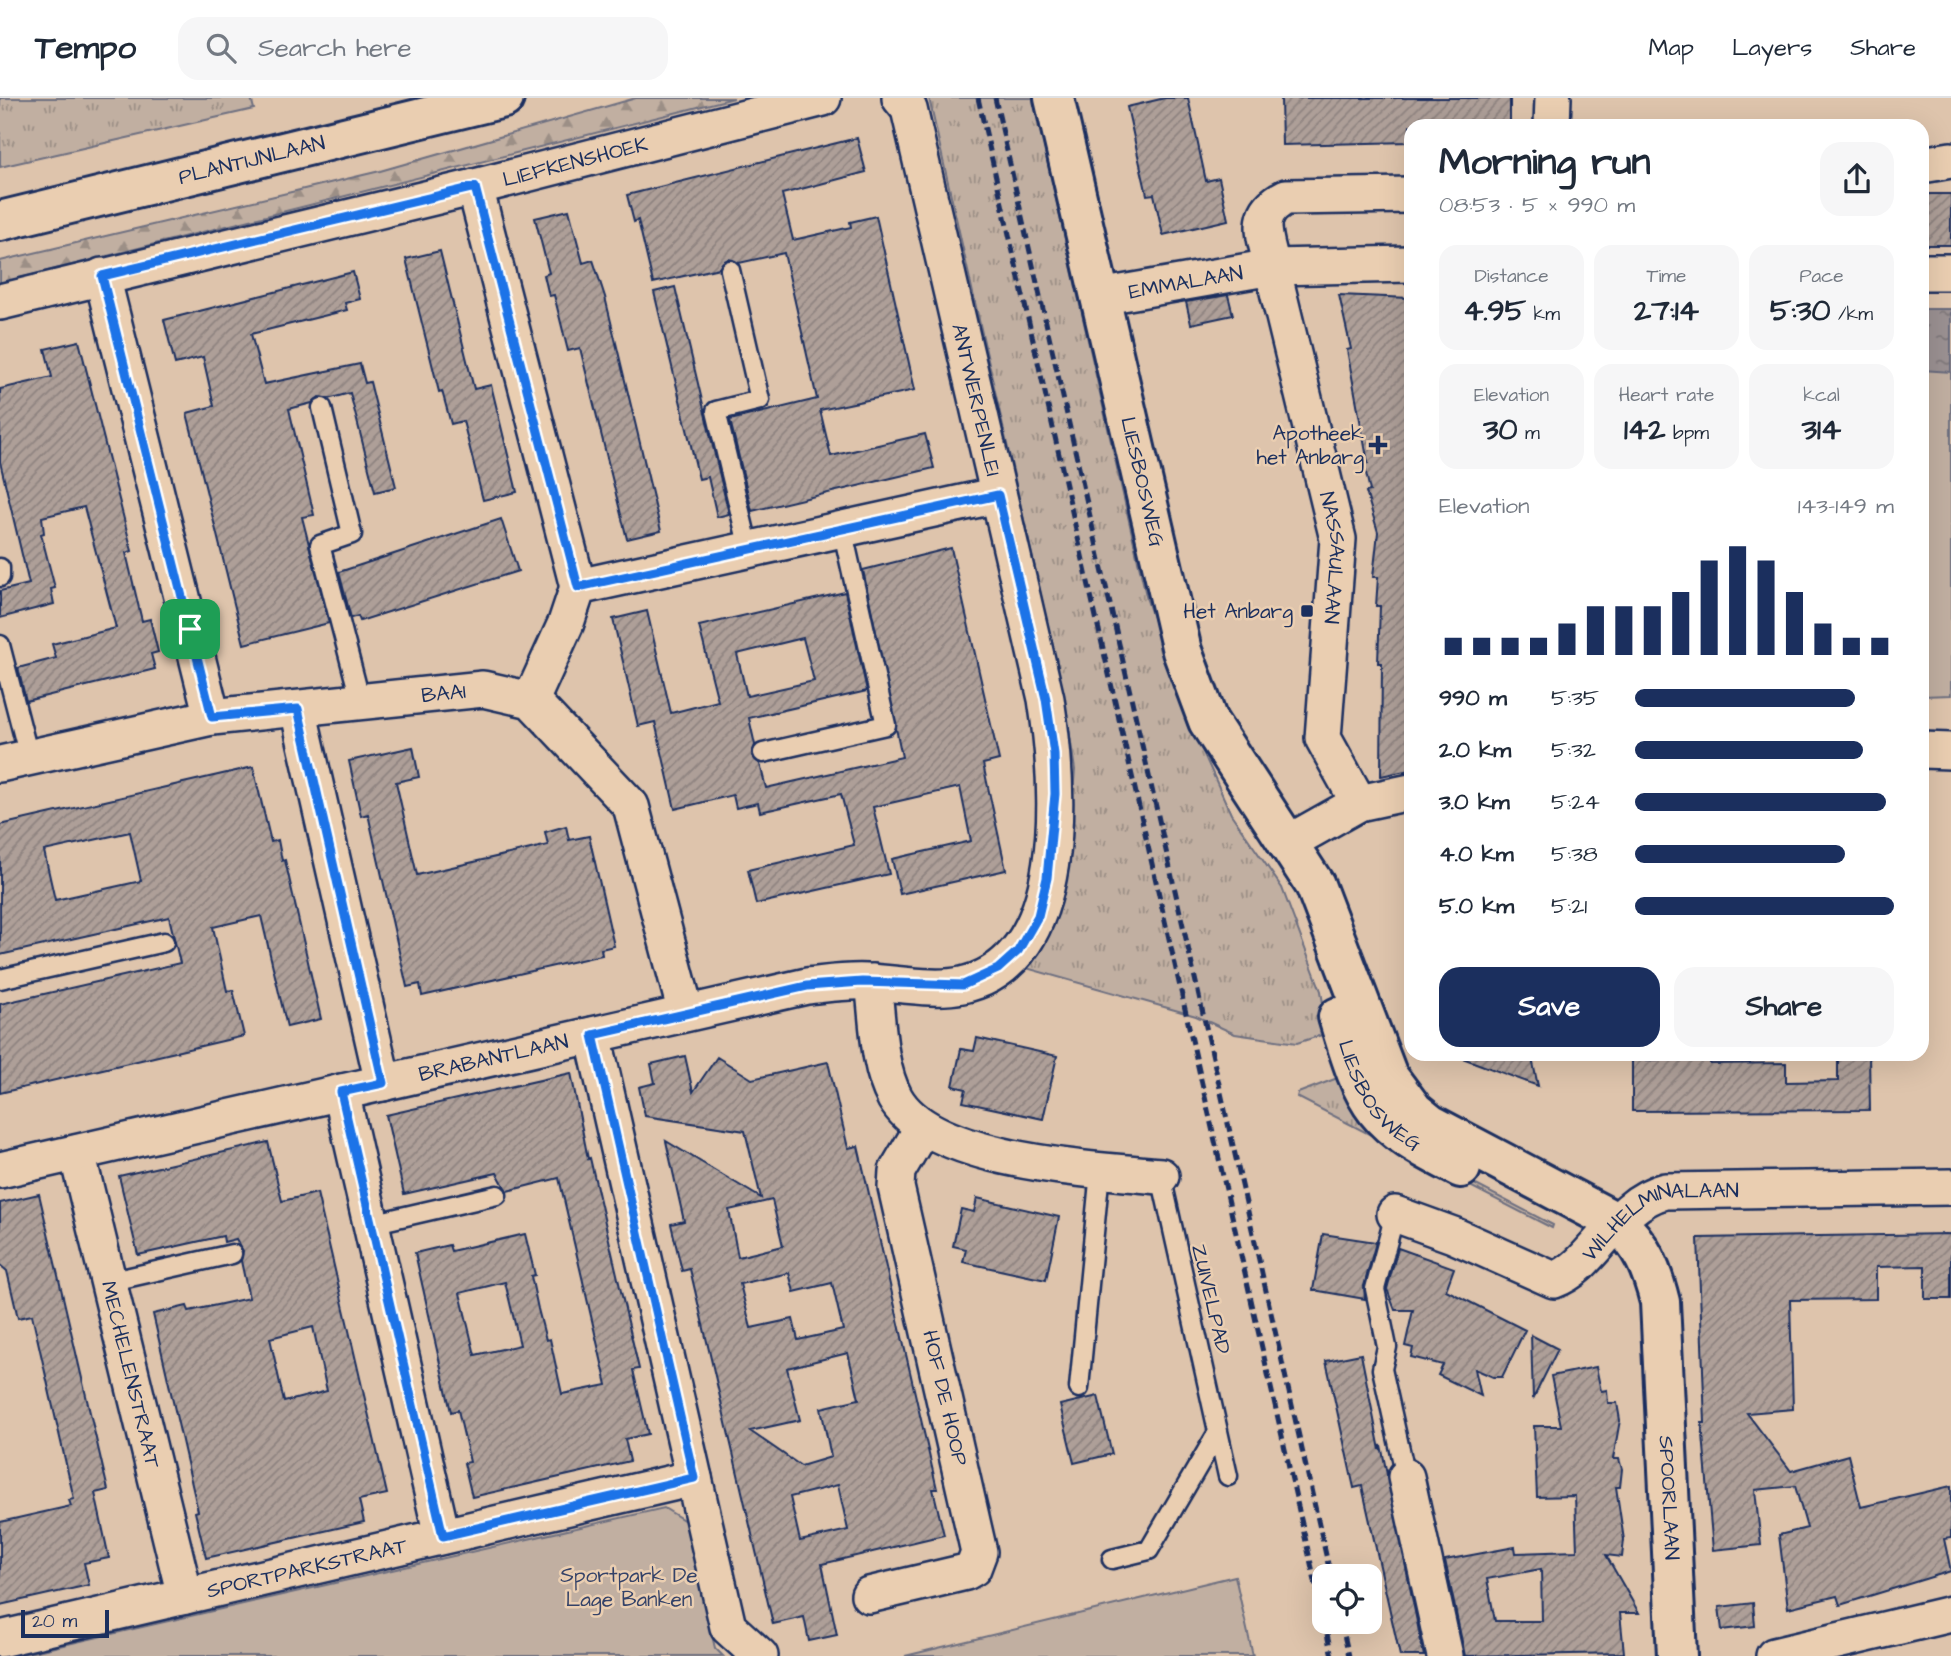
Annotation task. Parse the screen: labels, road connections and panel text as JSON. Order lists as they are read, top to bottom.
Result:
{
  "streets": {
    "street": [
      "PLANTIJNLAAN",
      "LIEFKENSHOEK",
      "EMMALAAN",
      "ANTWERPENLEI",
      "LIESBOSWEG",
      "NASSAULAAN",
      "BAAI",
      "BRABANTLAAN",
      "WILHELMINALAAN",
      "MECHELENSTRAAT",
      "HOF DE HOOP",
      "SPOORLAAN",
      "SPORTPARKSTRAAT"
    ],
    "lane": ["ZUIVELPAD"]
  },
  "crossings": [
    ["EMMALAAN", "LIESBOSWEG"],
    ["EMMALAAN", "NASSAULAAN"],
    ["ANTWERPENLEI", "BRABANTLAAN"],
    ["LIESBOSWEG", "WILHELMINALAAN"],
    ["LIESBOSWEG", "SPOORLAAN"],
    ["BRABANTLAAN", "MECHELENSTRAAT"],
    ["WILHELMINALAAN", "SPOORLAAN"],
    ["MECHELENSTRAAT", "SPORTPARKSTRAAT"]
  ],
  "parks": ["Sportpark De Lage Banken"],
  "places": {
    "health": ["Apotheek het Anbarg"],
    "transit": ["Het Anbarg"]
  },
  "scale_bar": "20 m",
  "page": {
    "header": "Tempo",
    "search": "Search here",
    "nav": ["Map", "Layers", "Share"],
    "heading": ["Morning run", "08:53 · 5 × 990 m"],
    "stats": [
      ["Distance", "4.95 km"],
      ["Time", "27:14"],
      ["Pace", "5:30 /km"],
      ["Elevation", "30 m"],
      ["Heart rate", "142 bpm"],
      ["kcal", "314"]
    ],
    "chart": ["Elevation", "143–149 m"],
    "list": [
      {
        "name": "990 m",
        "note": "5:35"
      },
      {
        "name": "2.0 km",
        "note": "5:32"
      },
      {
        "name": "3.0 km",
        "note": "5:24"
      },
      {
        "name": "4.0 km",
        "note": "5:38"
      },
      {
        "name": "5.0 km",
        "note": "5:21"
      }
    ],
    "buttons": ["Save", "Share"],
    "scale": "20 m"
  }
}
